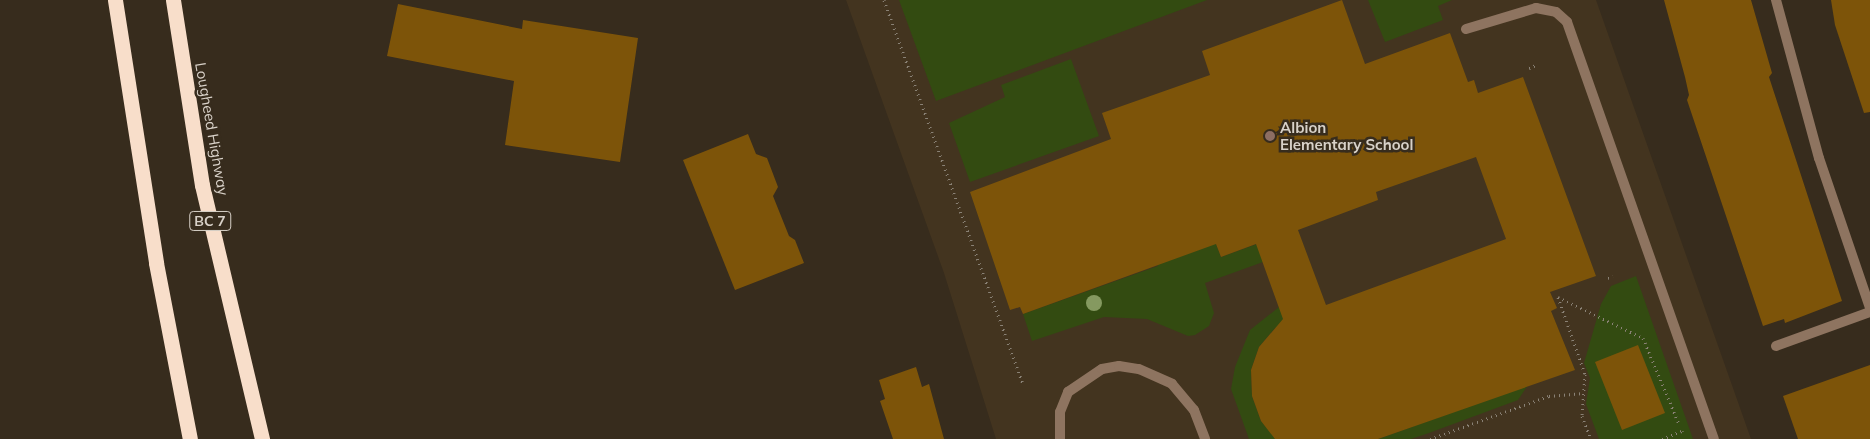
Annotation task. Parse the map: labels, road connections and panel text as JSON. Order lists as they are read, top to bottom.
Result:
{
  "streets": {
    "highway": ["Lougheed Highway", "BC 7"]
  },
  "places": ["Albion Elementary School"]
}
